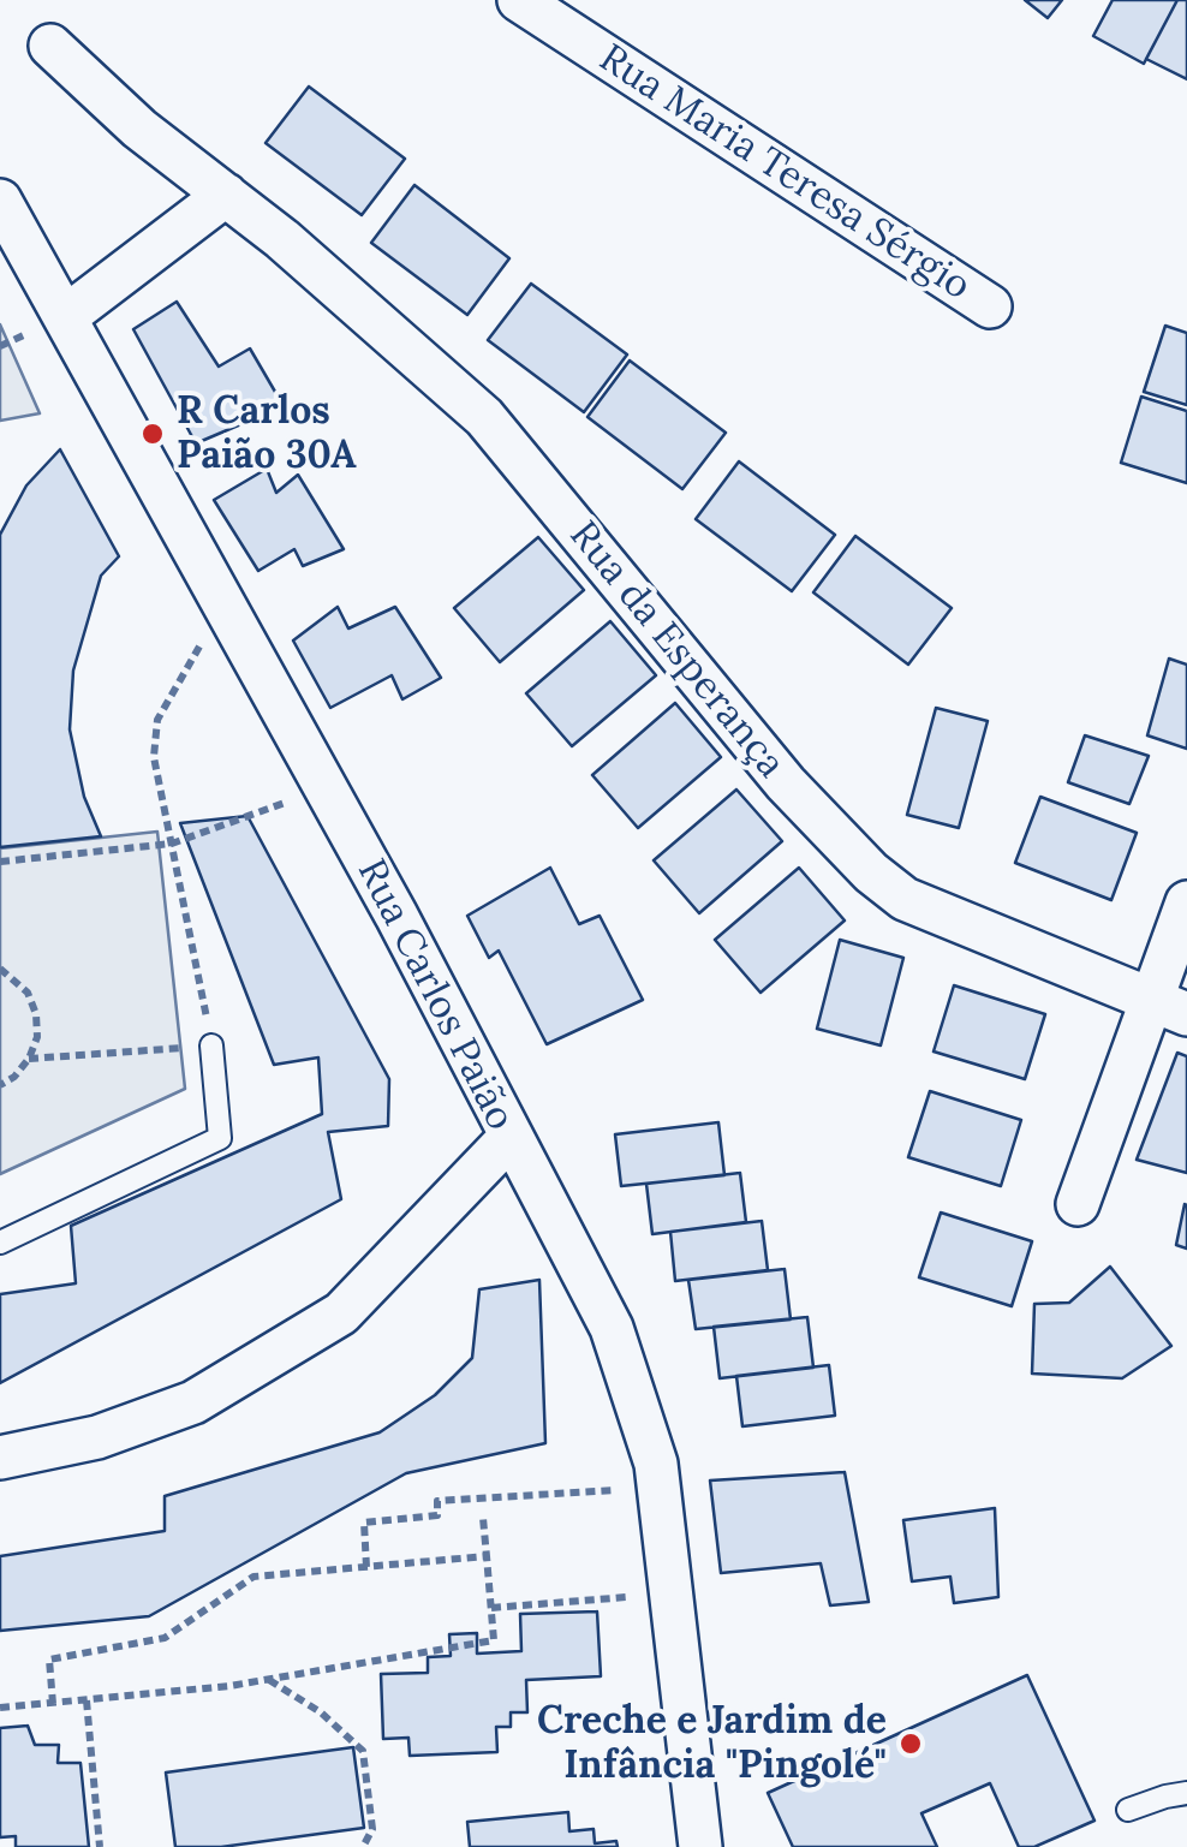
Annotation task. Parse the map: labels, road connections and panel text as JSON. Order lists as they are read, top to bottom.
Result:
{
  "streets": {
    "street": ["Rua Maria Teresa Sérgio", "Rua da Esperança", "Rua Carlos Paião"]
  },
  "places": ["R Carlos Paião 30A", "Creche e Jardim de Infância \"Pingolé\""]
}
